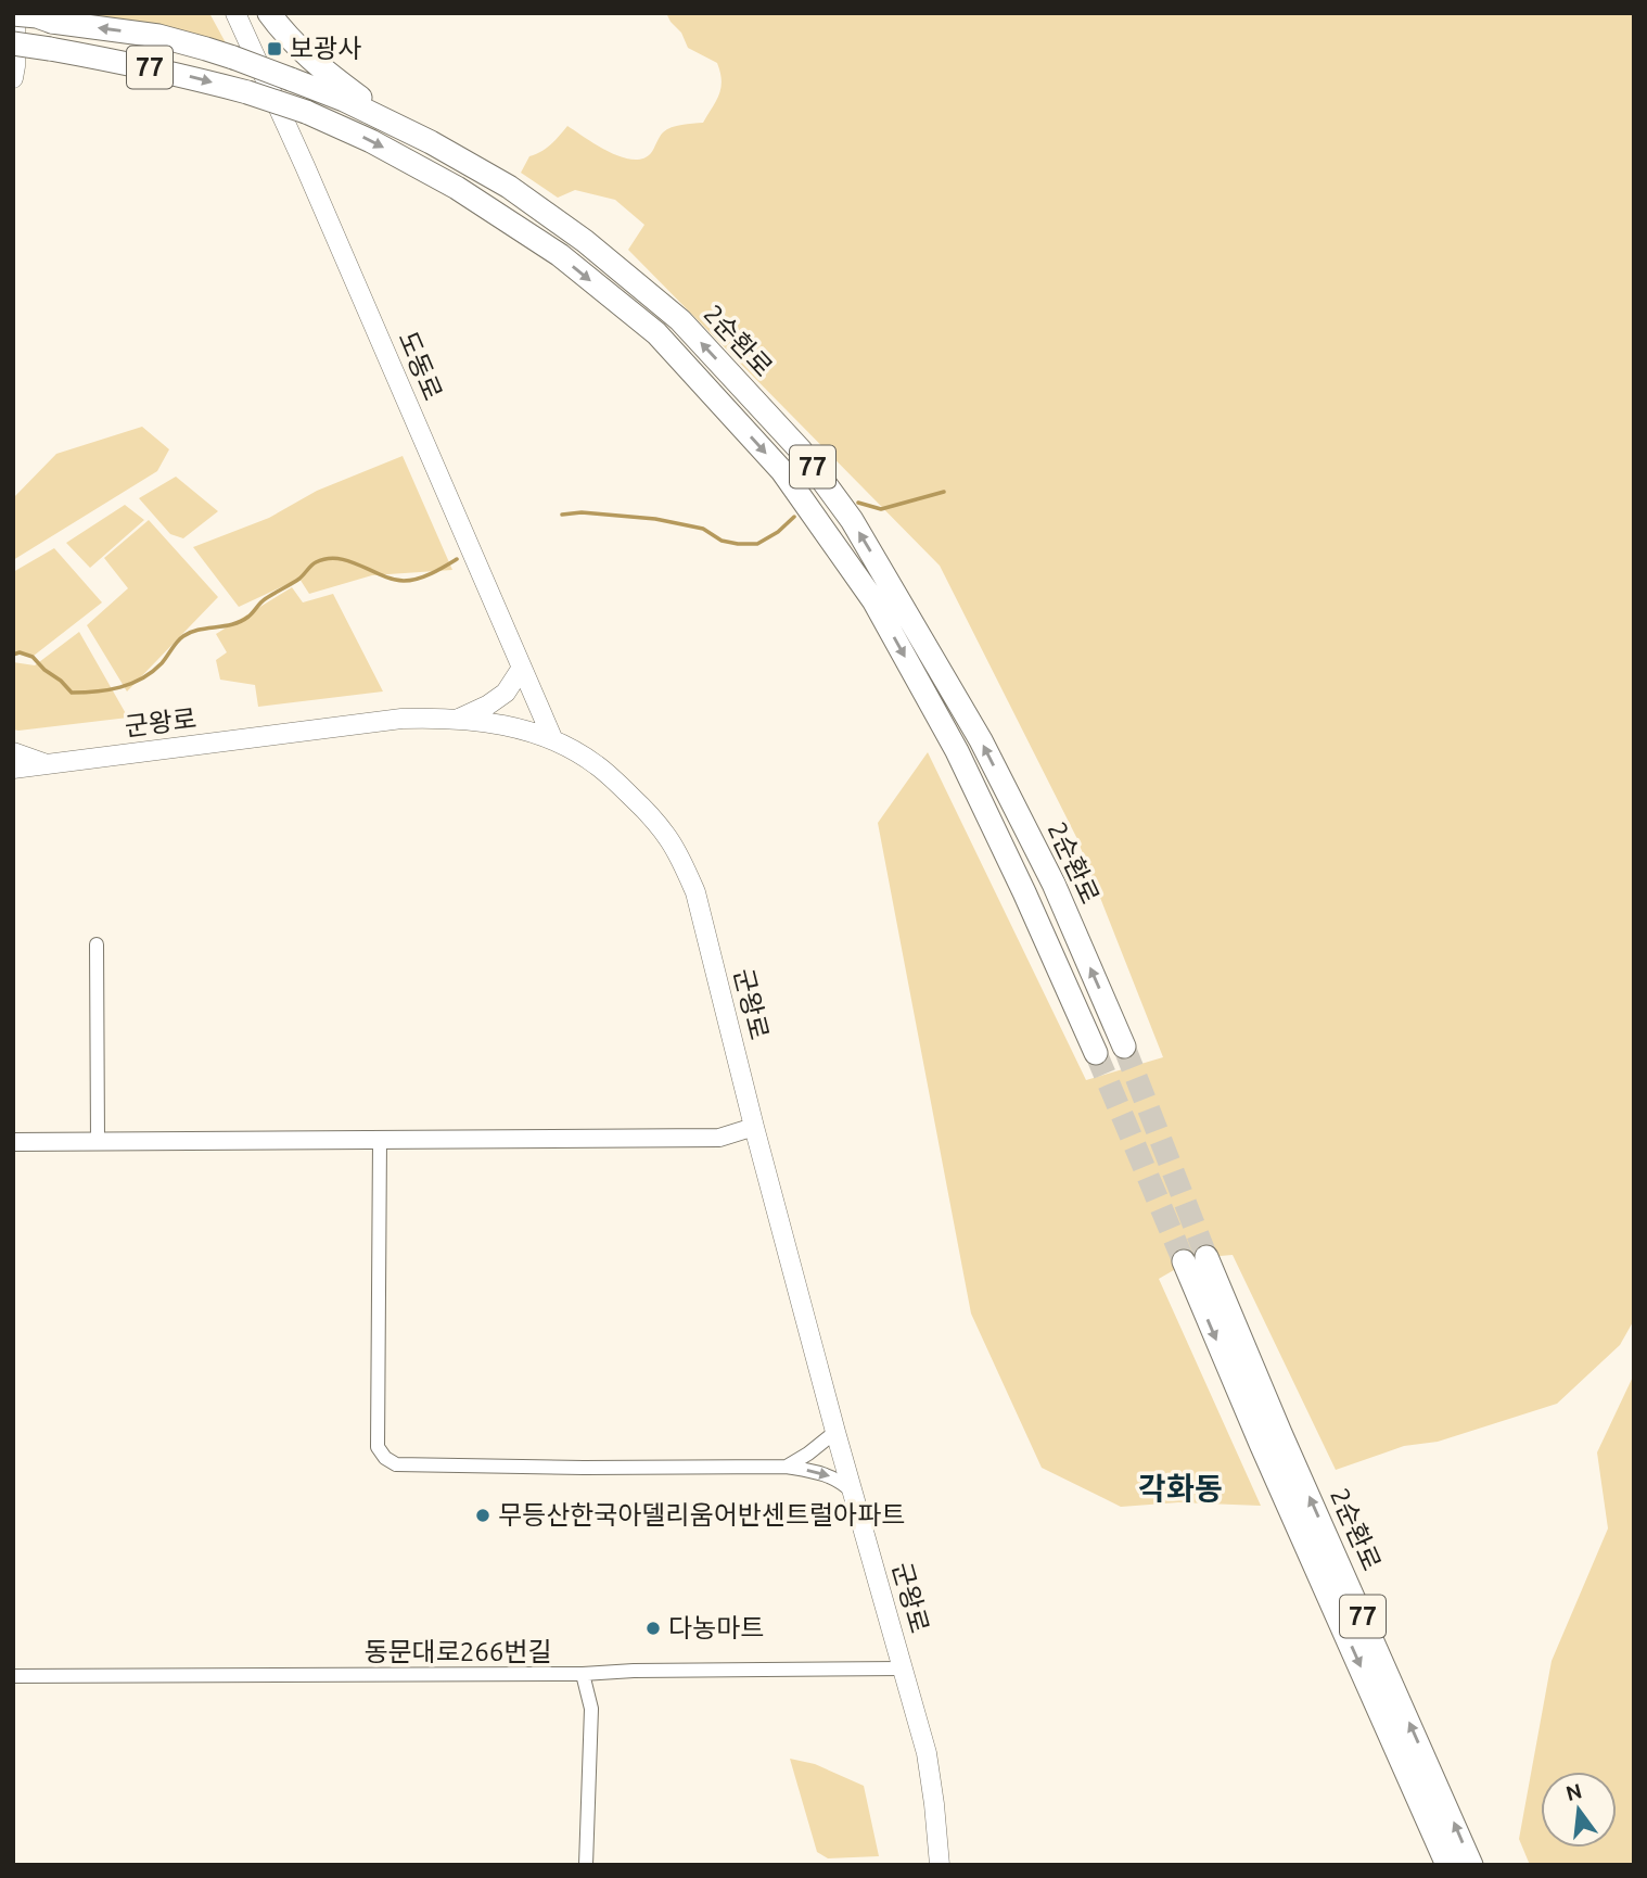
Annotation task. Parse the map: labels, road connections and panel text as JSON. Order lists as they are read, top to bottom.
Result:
{
  "streets": {
    "highway": ["77", "2순환로"],
    "main road": ["도동로", "군왕로"],
    "street": ["동문대로266번길"]
  },
  "crossings": [
    ["도동로", "군왕로"],
    ["군왕로", "동문대로266번길"]
  ],
  "districts": ["각화동"],
  "places": {
    "transit": ["보광사"],
    "other": ["무등산한국아델리움어반센트럴아파트", "다농마트"]
  },
  "north": "top"
}
